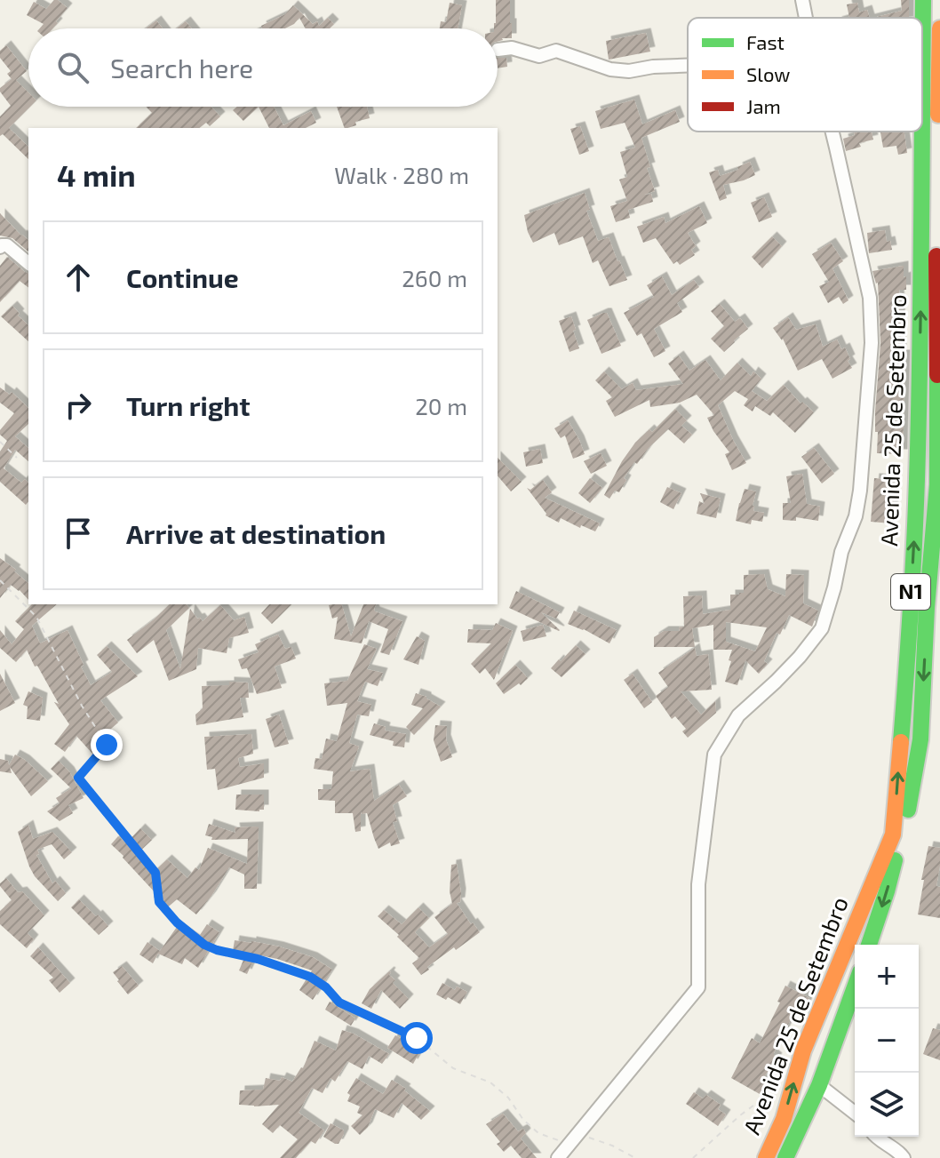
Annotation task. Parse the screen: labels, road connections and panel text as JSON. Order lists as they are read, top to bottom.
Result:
{
  "streets": {
    "highway": ["Avenida 25 de Setembro", "N1"]
  },
  "legend": ["Fast", "Slow", "Jam"],
  "page": {
    "search": "Search here",
    "heading": ["4 min", "Walk · 280 m"],
    "list": [
      ["Continue", "260 m"],
      ["Turn right", "20 m"],
      "Arrive at destination"
    ],
    "map_buttons": ["+", "−"]
  }
}
